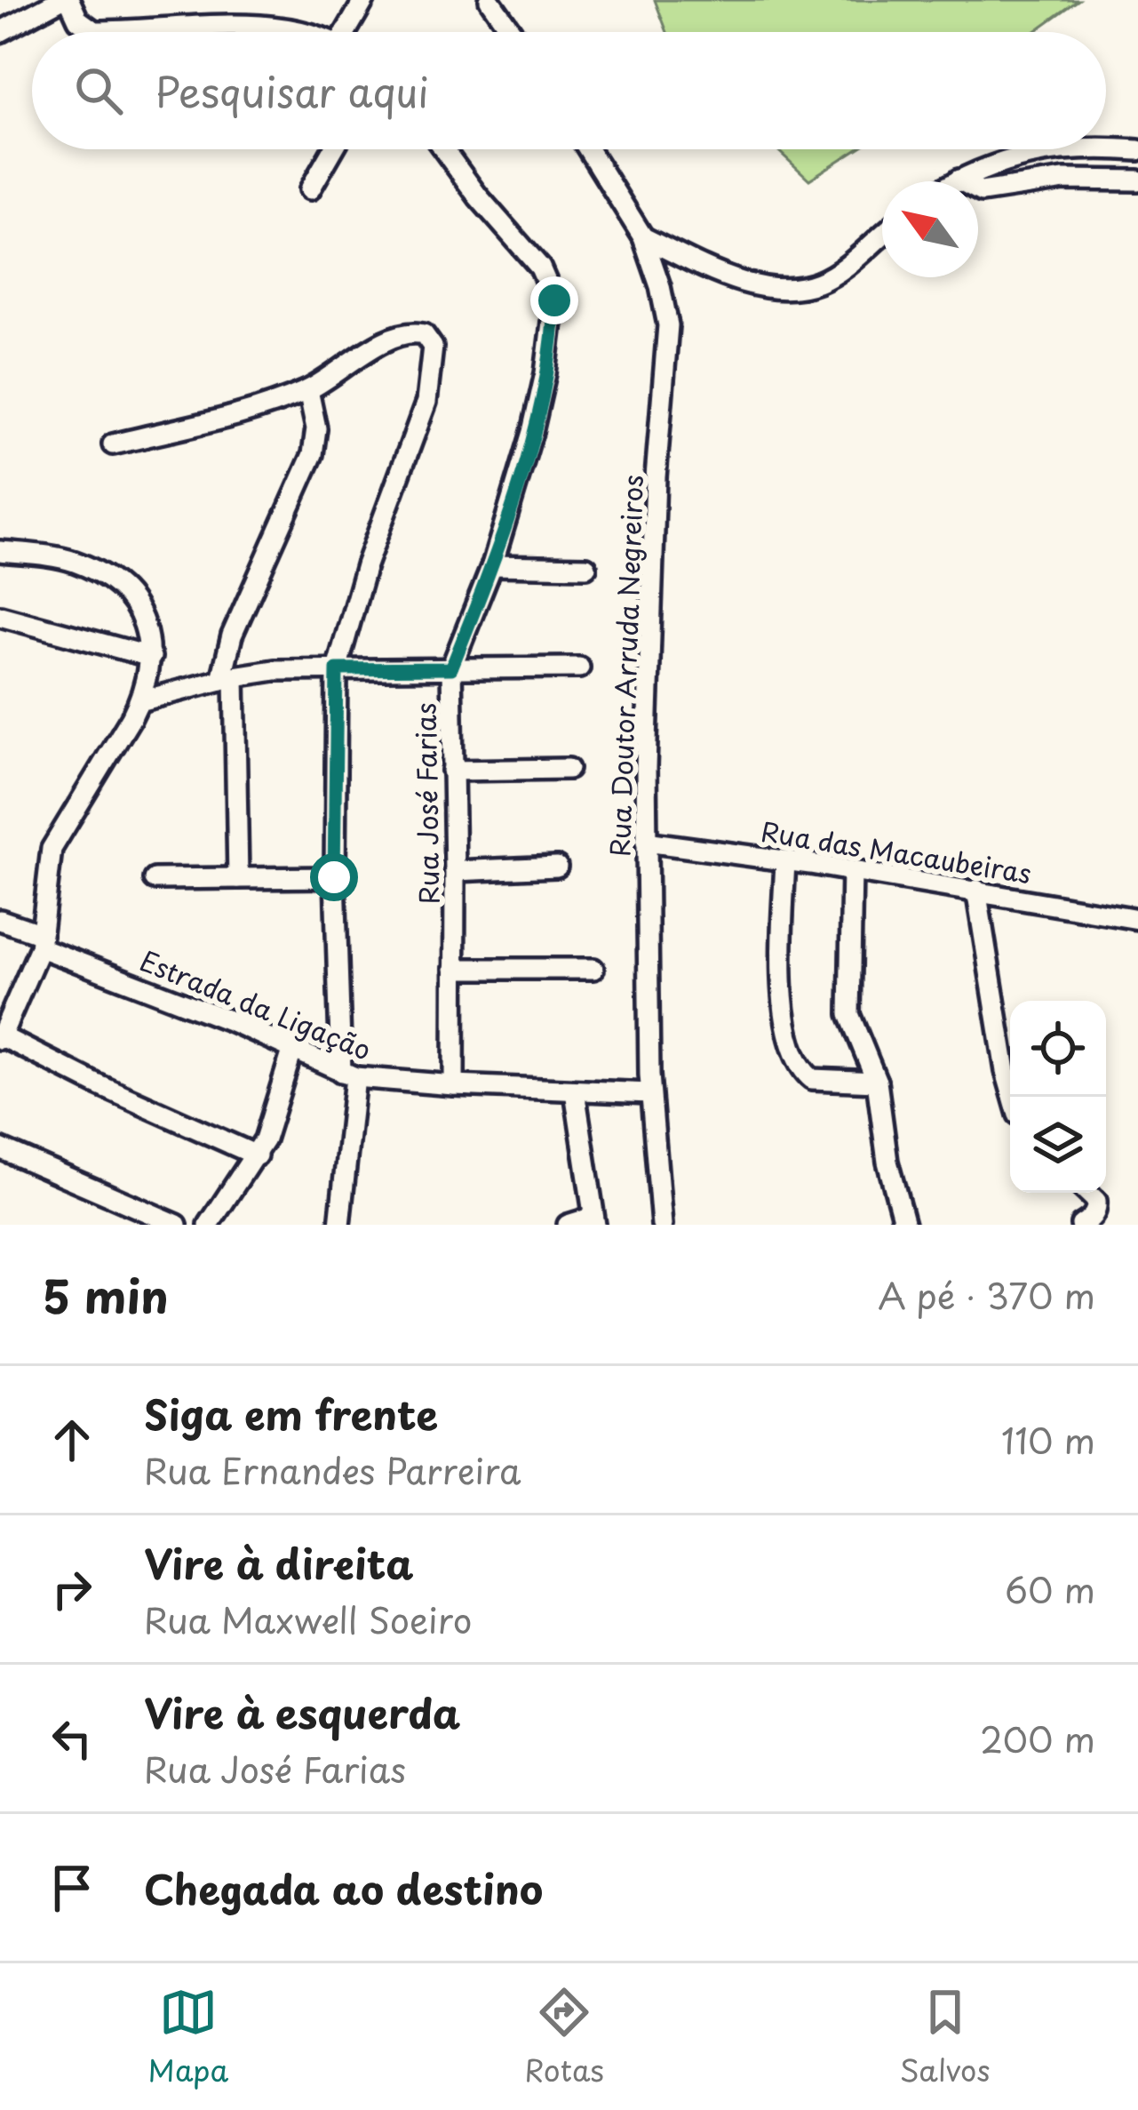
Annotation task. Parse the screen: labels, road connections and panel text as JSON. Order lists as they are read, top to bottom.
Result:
{
  "streets": {
    "street": [
      "Rua Doutor Arruda Negreiros",
      "Rua José Farias",
      "Rua das Macaubeiras",
      "Estrada da Ligação"
    ]
  },
  "crossings": [
    ["Rua Doutor Arruda Negreiros", "Rua das Macaubeiras"],
    ["Rua Doutor Arruda Negreiros", "Estrada da Ligação"],
    ["Rua José Farias", "Estrada da Ligação"]
  ],
  "north": "top left",
  "page": {
    "search": "Pesquisar aqui",
    "heading": ["5 min", "A pé · 370 m"],
    "list": [
      ["Siga em frente", "Rua Ernandes Parreira", "110 m"],
      ["Vire à direita", "Rua Maxwell Soeiro", "60 m"],
      ["Vire à esquerda", "Rua José Farias", "200 m"],
      "Chegada ao destino"
    ],
    "nav": ["Mapa", "Rotas", "Salvos"]
  }
}
